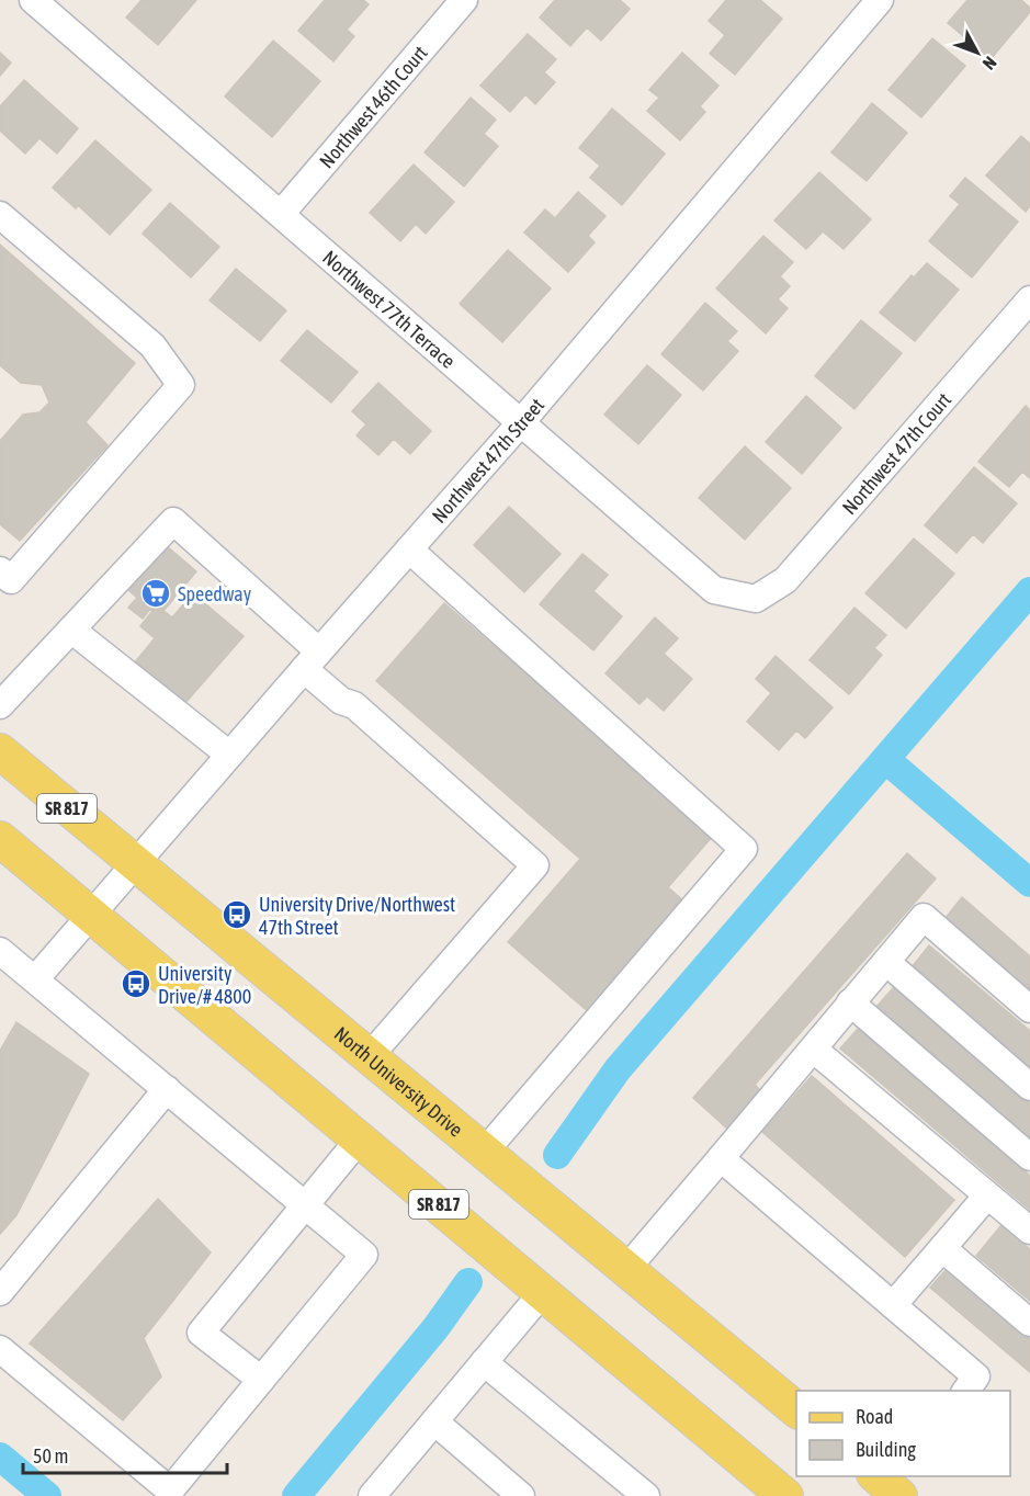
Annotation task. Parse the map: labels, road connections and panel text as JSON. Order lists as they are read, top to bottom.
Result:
{
  "streets": {
    "main road": ["SR 817", "North University Drive"],
    "street": [
      "Northwest 46th Court",
      "Northwest 77th Terrace",
      "Northwest 47th Court",
      "Northwest 47th Street"
    ]
  },
  "crossings": [
    ["Northwest 46th Court", "Northwest 77th Terrace"],
    ["Northwest 77th Terrace", "Northwest 47th Court"],
    ["Northwest 77th Terrace", "Northwest 47th Street"],
    ["Northwest 47th Street", "SR 817"],
    ["Northwest 47th Street", "North University Drive"]
  ],
  "places": {
    "supermarket": ["Speedway"],
    "bus stop": ["University Drive/Northwest 47th Street", "University Drive/# 4800"]
  },
  "legend": ["Road", "Building"],
  "scale_bar": "50 m",
  "north": "bottom right"
}
